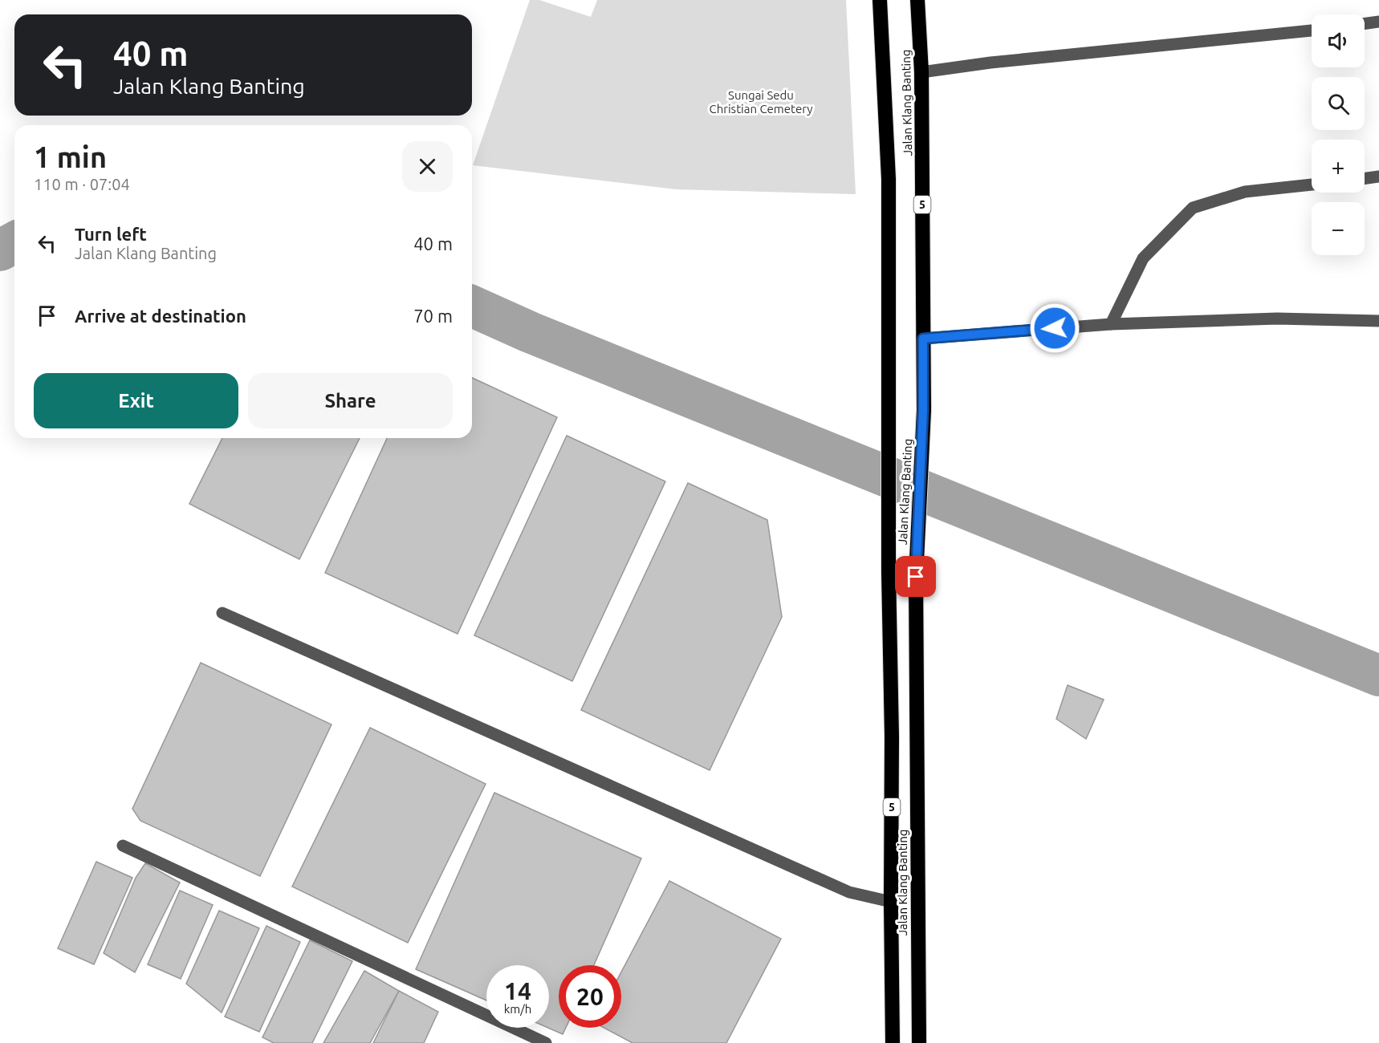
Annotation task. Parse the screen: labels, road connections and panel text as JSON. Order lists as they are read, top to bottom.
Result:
{
  "streets": {
    "highway": ["Jalan Klang Banting", "5"]
  },
  "parks": ["Sungai Sedu Christian Cemetery"],
  "page": {
    "map_buttons": ["+", "−"],
    "turn": ["40 m", "Jalan Klang Banting"],
    "heading": ["1 min", "110 m · 07:04"],
    "list": [
      {
        "name": "Turn left",
        "note": "Jalan Klang Banting",
        "value": "40 m"
      },
      {
        "name": "Arrive at destination",
        "value": "70 m"
      }
    ],
    "buttons": ["Exit", "Share"],
    "speed": "14 km/h",
    "limit": "20"
  }
}
